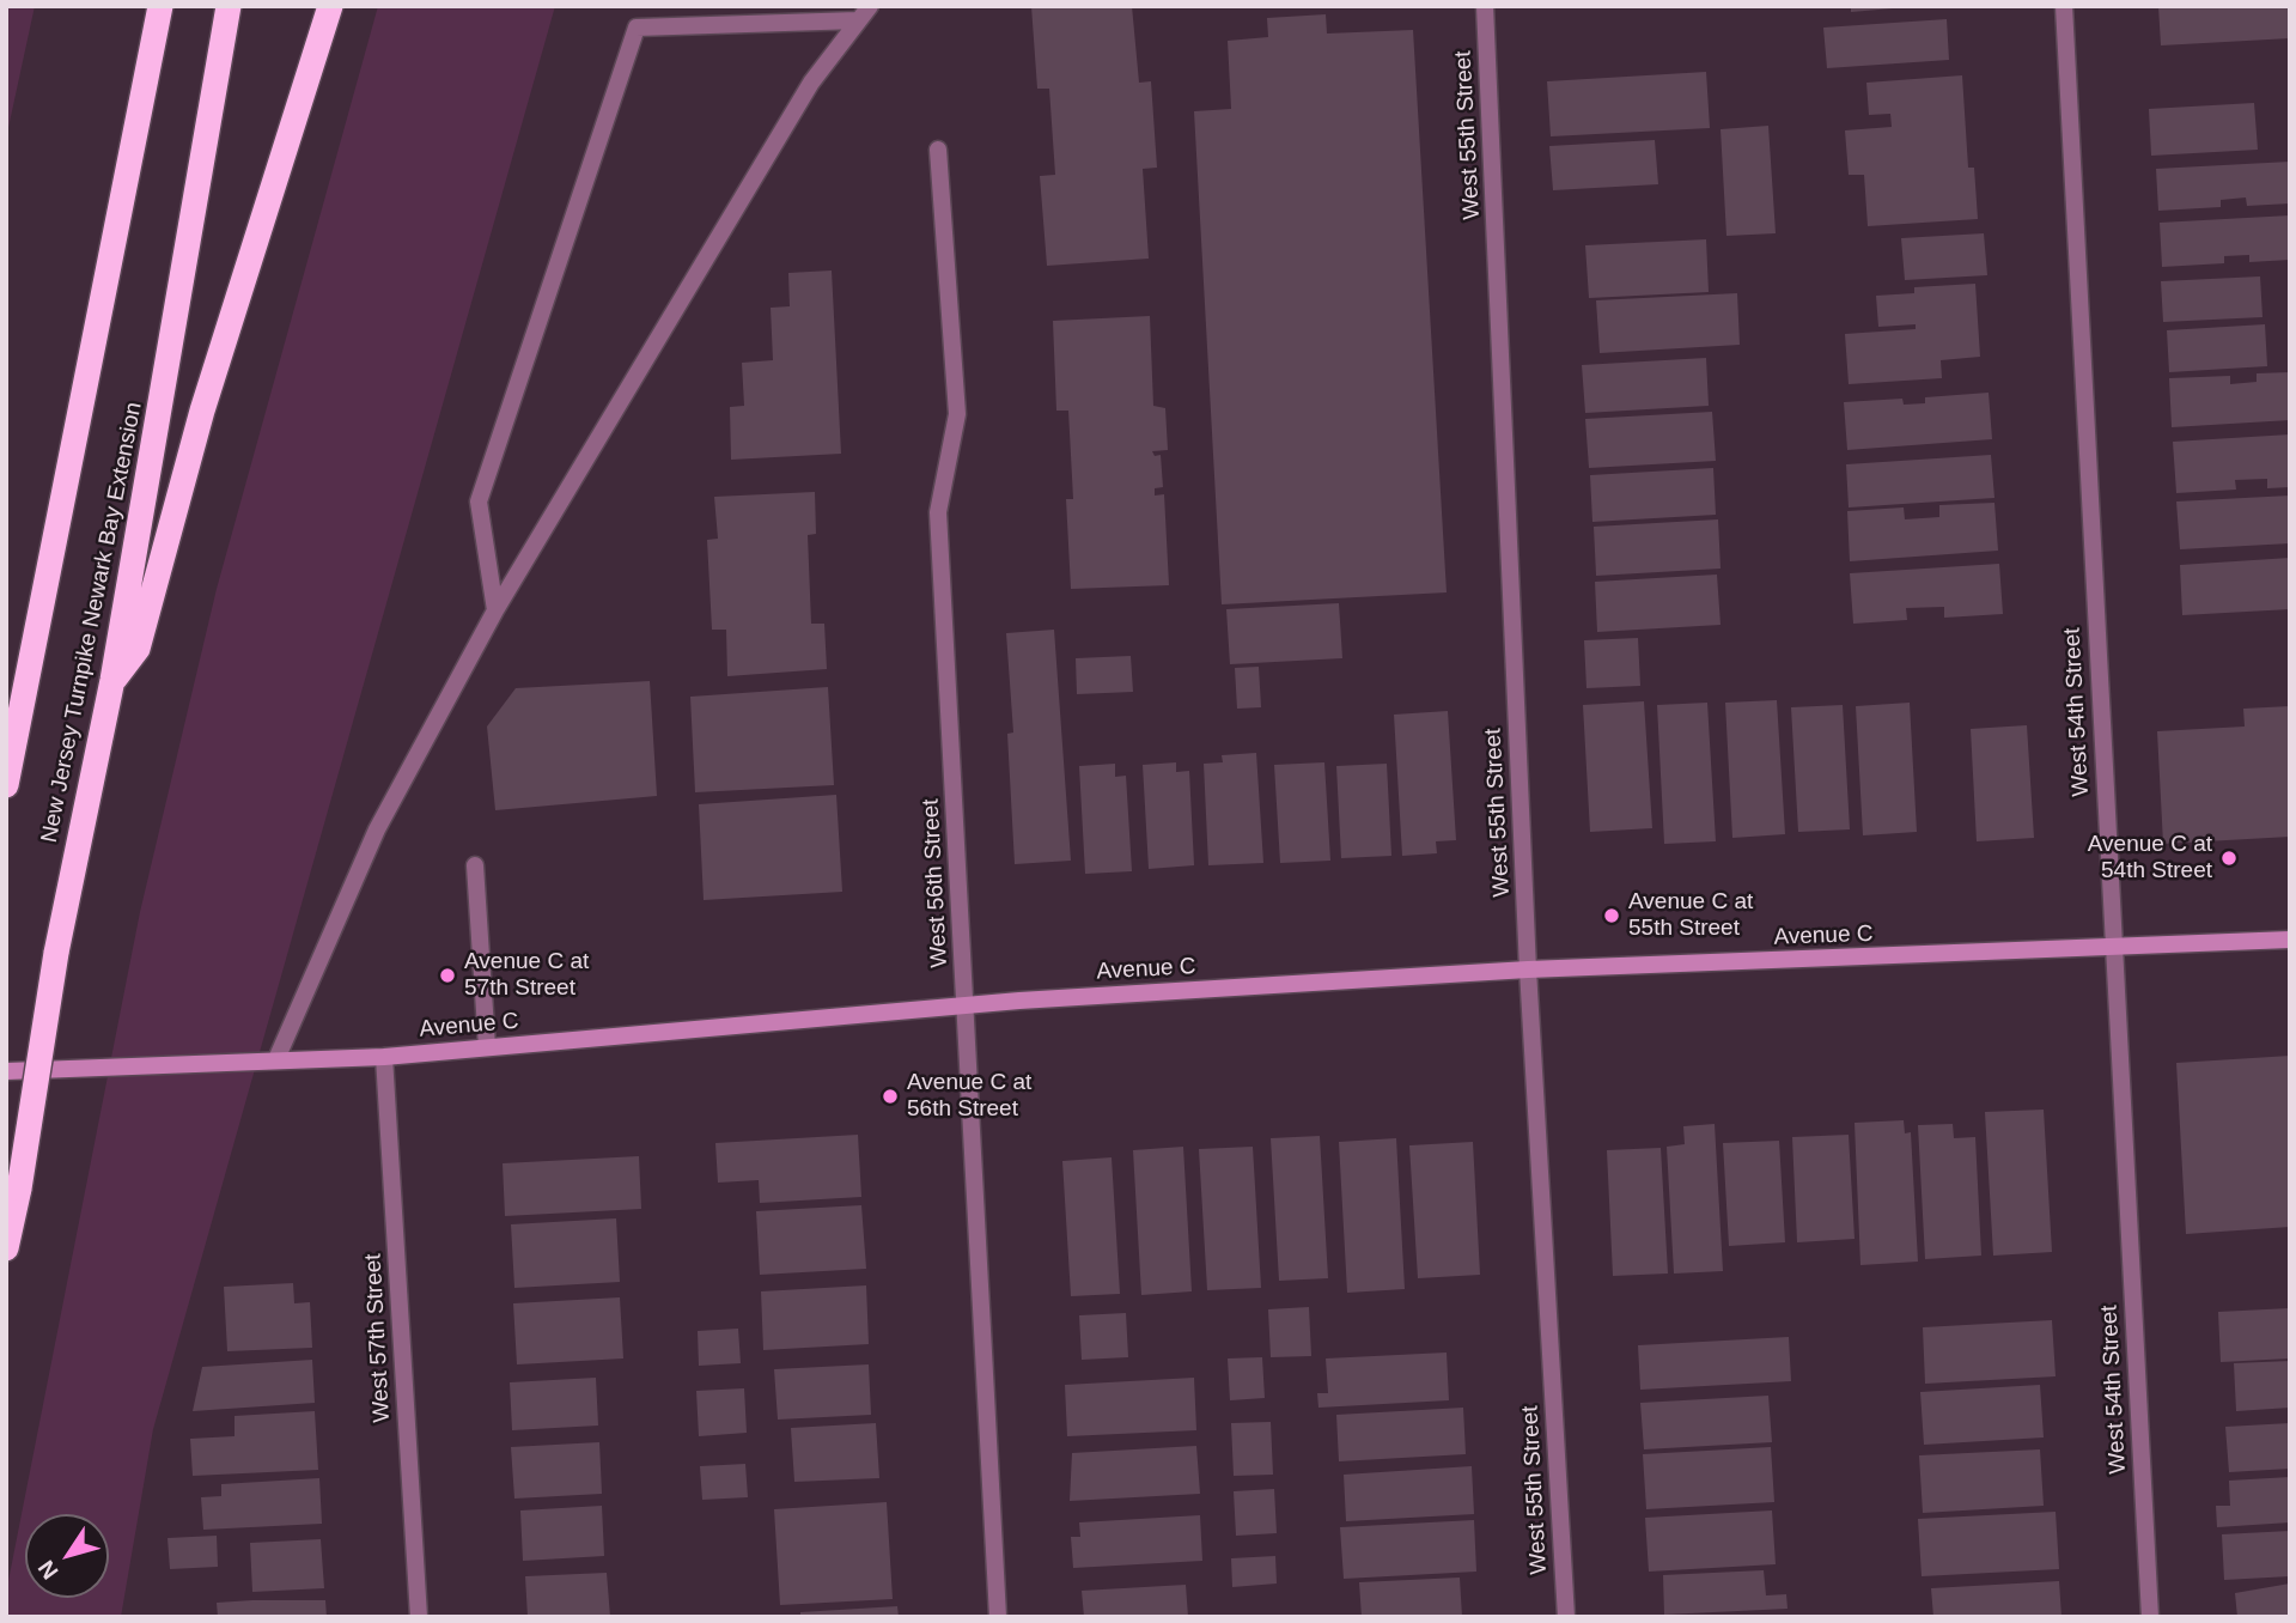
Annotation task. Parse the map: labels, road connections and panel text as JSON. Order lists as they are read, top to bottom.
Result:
{
  "streets": {
    "highway": ["New Jersey Turnpike Newark Bay Extension"],
    "main road": ["Avenue C"],
    "street": [
      "West 55th Street",
      "West 54th Street",
      "West 56th Street",
      "West 57th Street"
    ]
  },
  "crossings": [
    ["West 55th Street", "Avenue C"],
    ["West 54th Street", "Avenue C"],
    ["West 56th Street", "Avenue C"],
    ["Avenue C", "West 57th Street"]
  ],
  "places": [
    "Avenue C at 54th Street",
    "Avenue C at 55th Street",
    "Avenue C at 57th Street",
    "Avenue C at 56th Street"
  ],
  "north": "bottom left"
}
